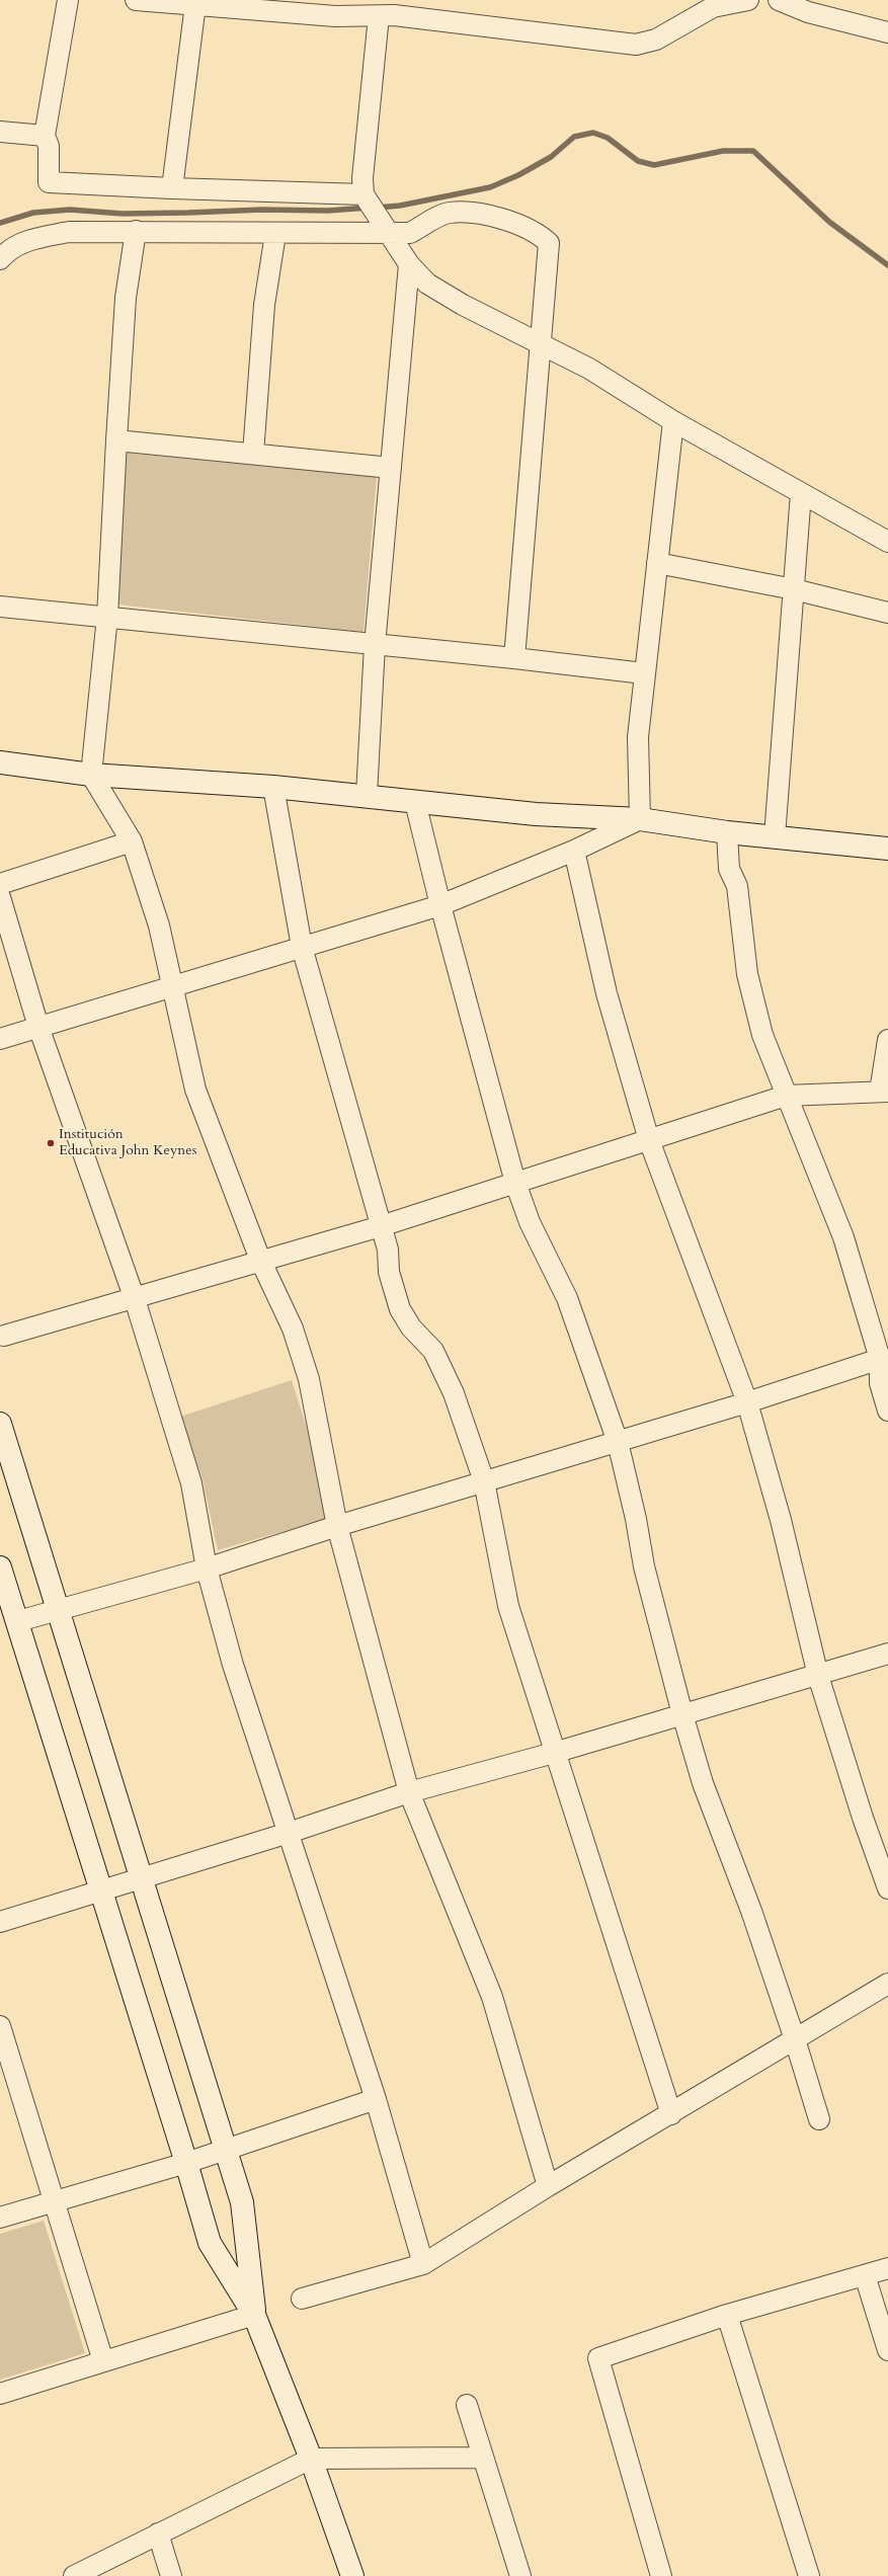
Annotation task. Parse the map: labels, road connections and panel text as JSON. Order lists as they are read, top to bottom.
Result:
{
  "places": ["Institución Educativa John Keynes"]
}
